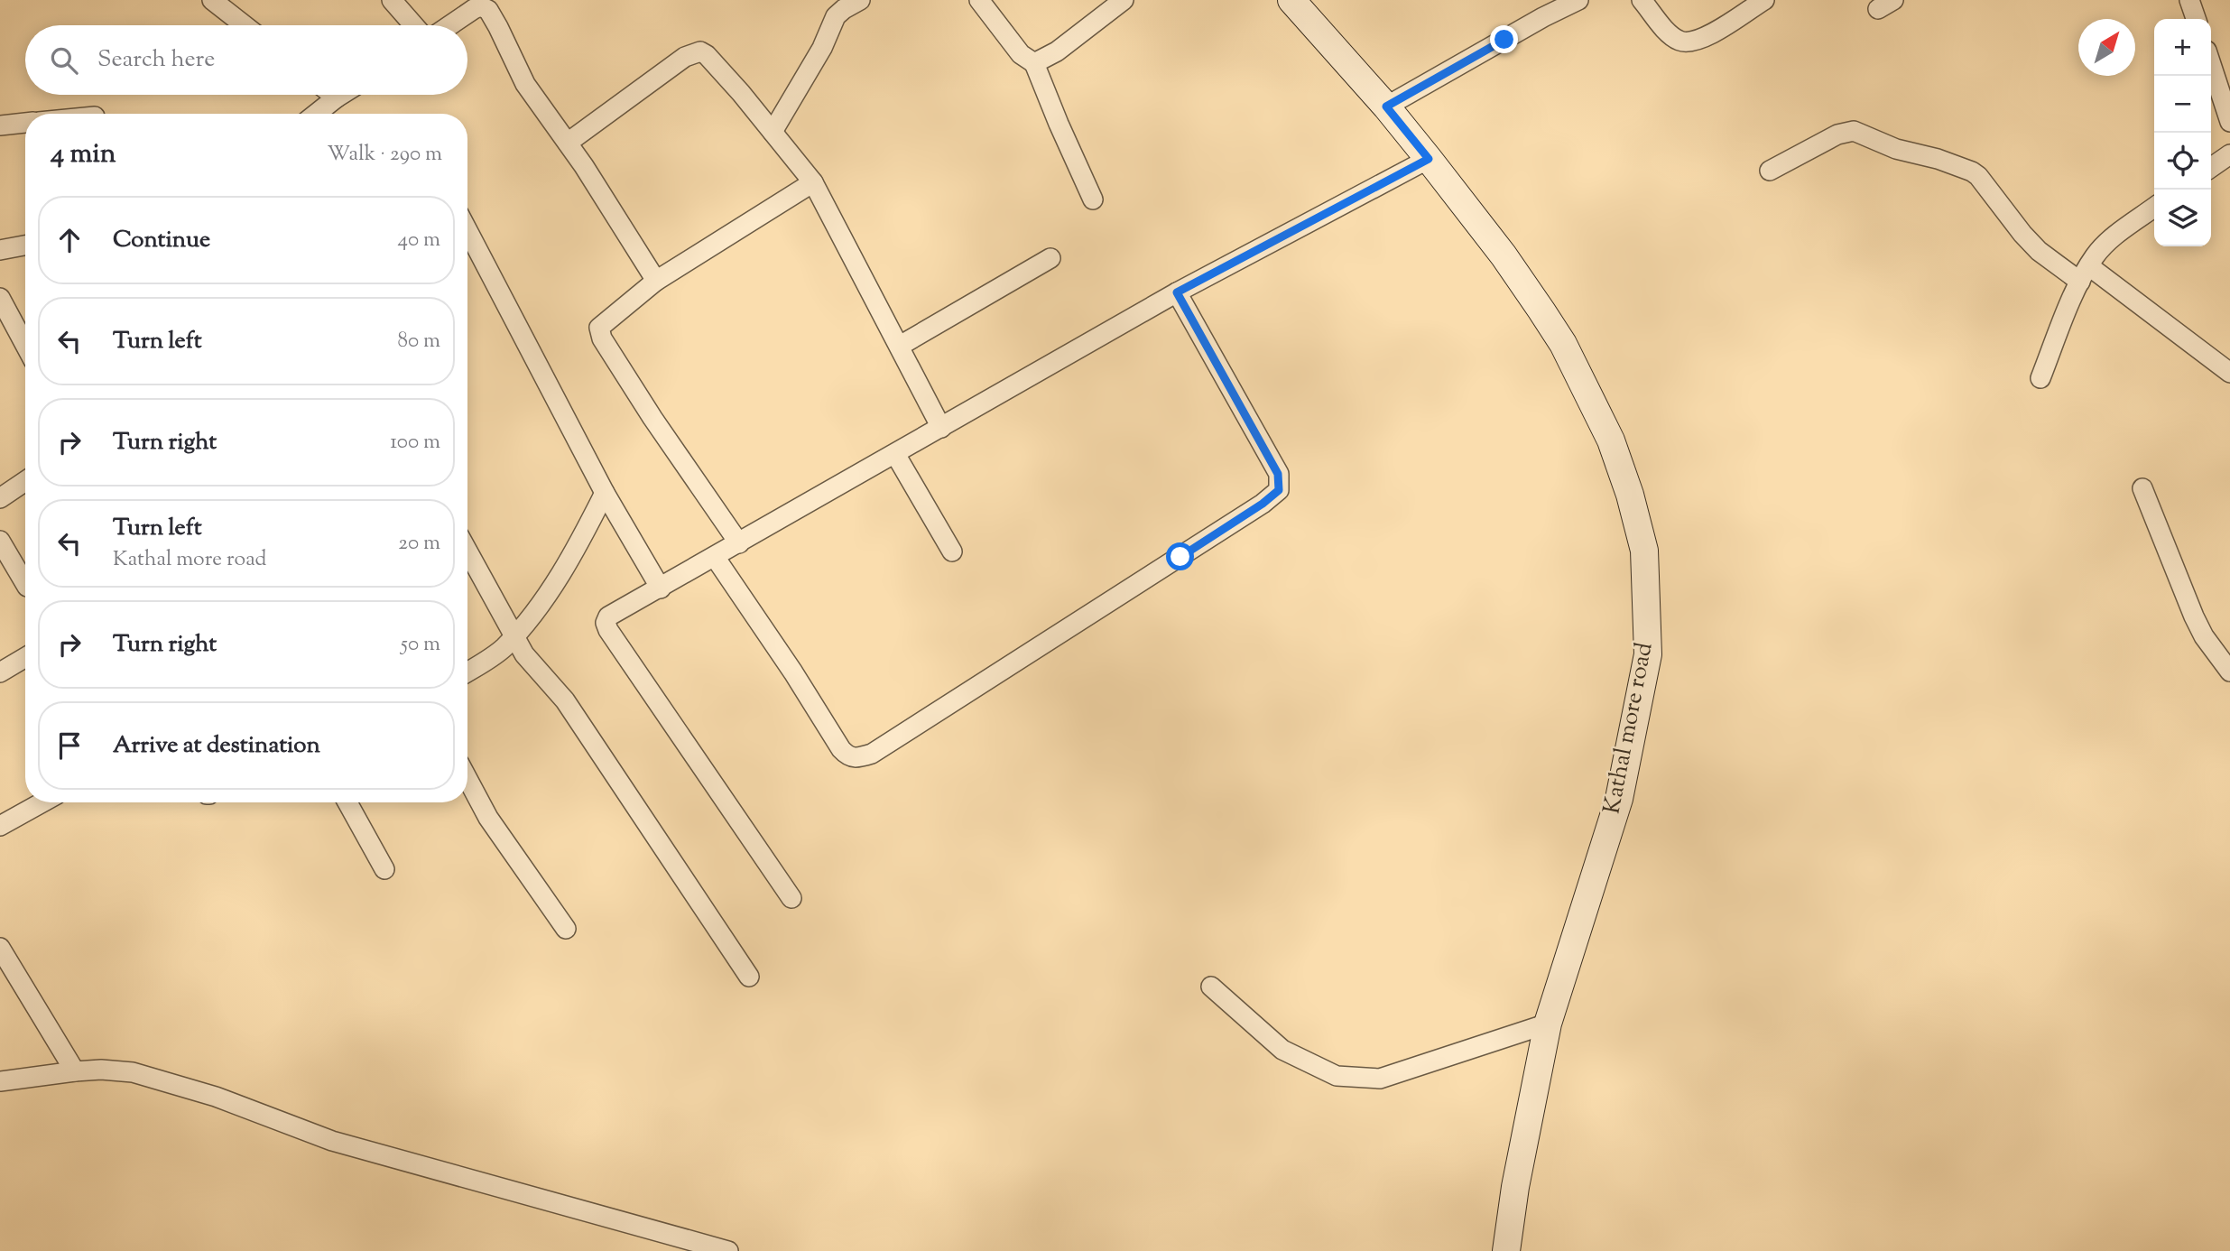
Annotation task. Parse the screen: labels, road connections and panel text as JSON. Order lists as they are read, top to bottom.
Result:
{
  "streets": {
    "main road": ["Kathal more road"]
  },
  "north": "top right",
  "page": {
    "map_buttons": ["+", "−"],
    "search": "Search here",
    "heading": ["4 min", "Walk · 290 m"],
    "list": [
      ["Continue", "40 m"],
      ["Turn left", "80 m"],
      ["Turn right", "100 m"],
      ["Turn left", "Kathal more road", "20 m"],
      ["Turn right", "50 m"],
      "Arrive at destination"
    ]
  }
}
